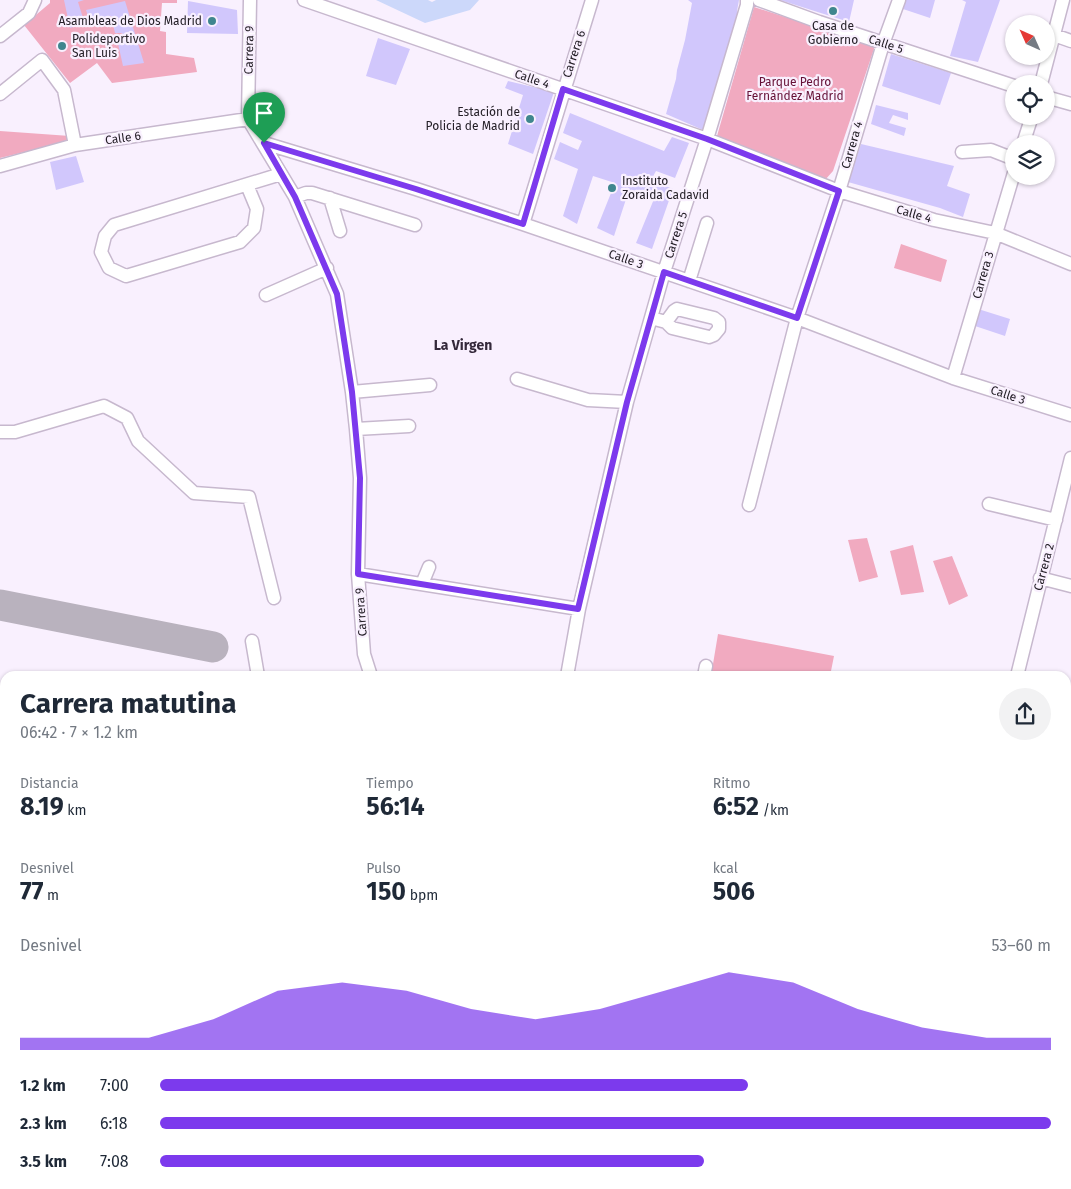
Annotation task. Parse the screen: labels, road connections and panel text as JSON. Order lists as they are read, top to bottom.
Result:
{
  "streets": {
    "street": [
      "Calle 5",
      "Carrera 9",
      "Carrera 6",
      "Calle 4",
      "Calle 6",
      "Carrera 4",
      "Carrera 5",
      "Calle 3",
      "Carrera 3",
      "Carrera 2"
    ]
  },
  "crossings": [
    ["Calle 5", "Carrera 4"],
    ["Carrera 9", "Calle 6"],
    ["Carrera 9", "Calle 3"],
    ["Carrera 6", "Calle 4"],
    ["Carrera 6", "Calle 3"],
    ["Calle 4", "Carrera 4"],
    ["Calle 4", "Carrera 5"],
    ["Calle 4", "Carrera 3"],
    ["Carrera 4", "Calle 3"],
    ["Carrera 5", "Calle 3"],
    ["Calle 3", "Carrera 3"]
  ],
  "districts": ["La Virgen"],
  "parks": ["Parque Pedro Fernández Madrid"],
  "places": [
    "Casa de Gobierno",
    "Asambleas de Dios Madrid",
    "Polideportivo San Luis",
    "Estación de Policia de Madrid",
    "Instituto Zoraida Cadavid"
  ],
  "north": "top left",
  "page": {
    "heading": ["Carrera matutina", "06:42 · 7 × 1.2 km"],
    "stats": [
      ["Distancia", "8.19 km"],
      ["Tiempo", "56:14"],
      ["Ritmo", "6:52 /km"],
      ["Desnivel", "77 m"],
      ["Pulso", "150 bpm"],
      ["kcal", "506"]
    ],
    "chart": ["Desnivel", "53–60 m"],
    "list": [
      {
        "name": "1.2 km",
        "note": "7:00"
      },
      {
        "name": "2.3 km",
        "note": "6:18"
      },
      {
        "name": "3.5 km",
        "note": "7:08"
      }
    ]
  }
}
